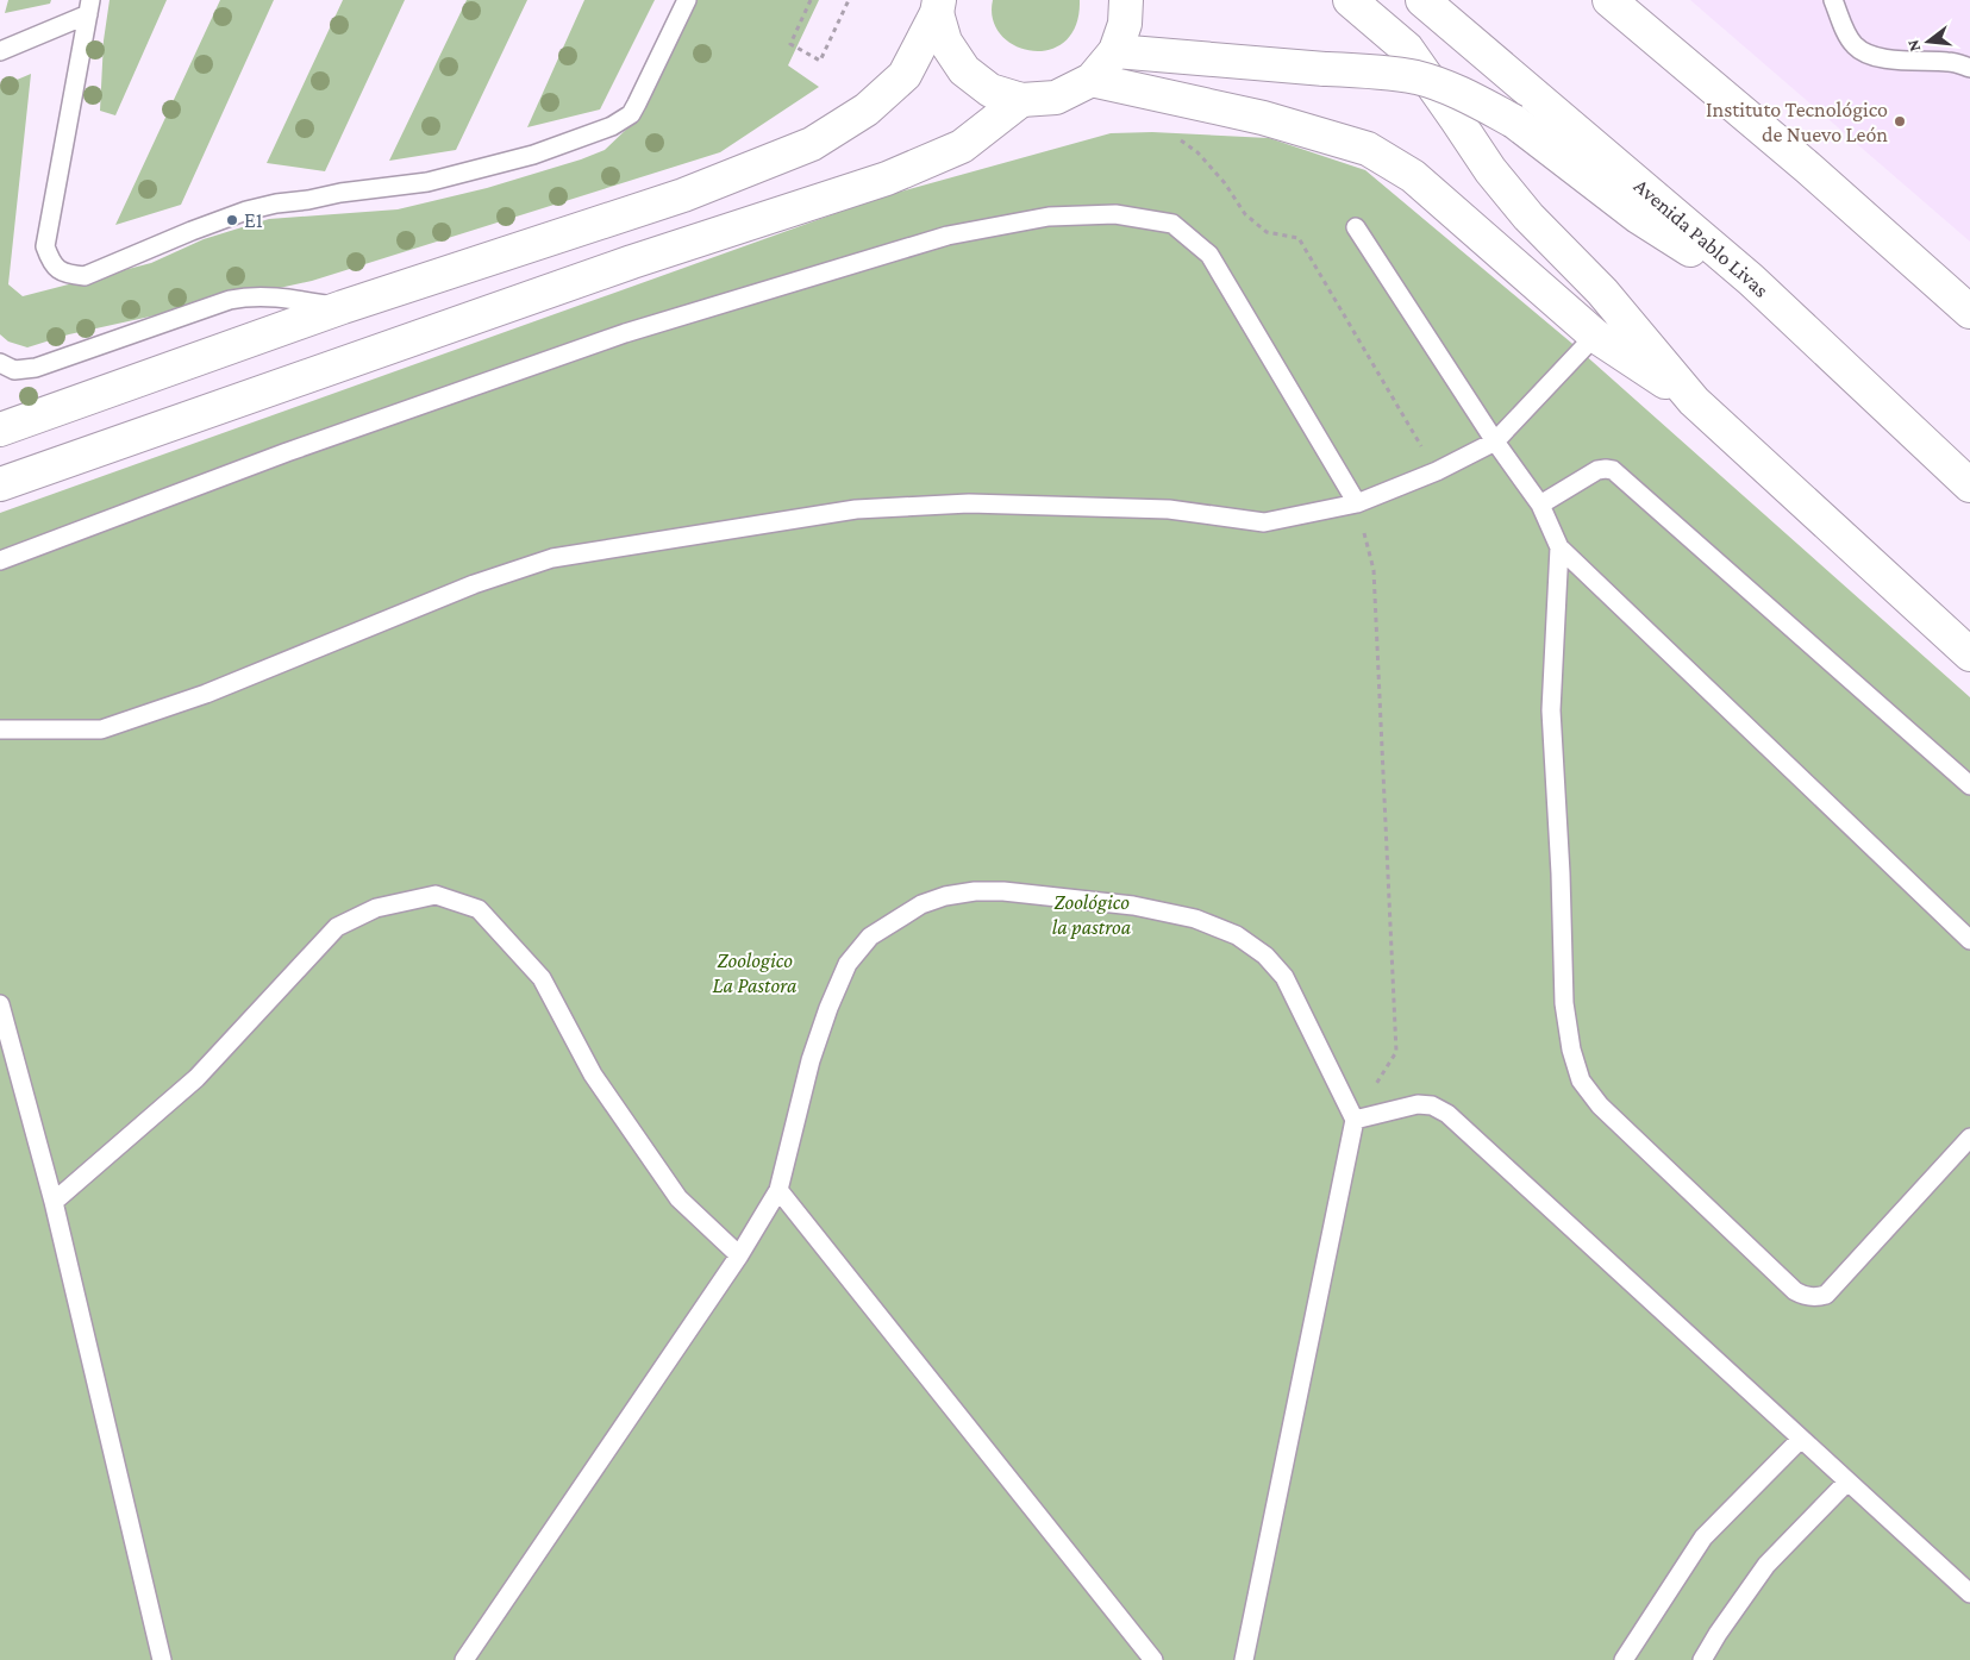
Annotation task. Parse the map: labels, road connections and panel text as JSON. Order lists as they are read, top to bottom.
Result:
{
  "streets": {
    "main road": ["Avenida Pablo Livas"]
  },
  "parks": ["Zoológico la pastroa", "Zoologico La Pastora"],
  "places": ["Instituto Tecnológico de Nuevo León", "E1"],
  "north": "left"
}
